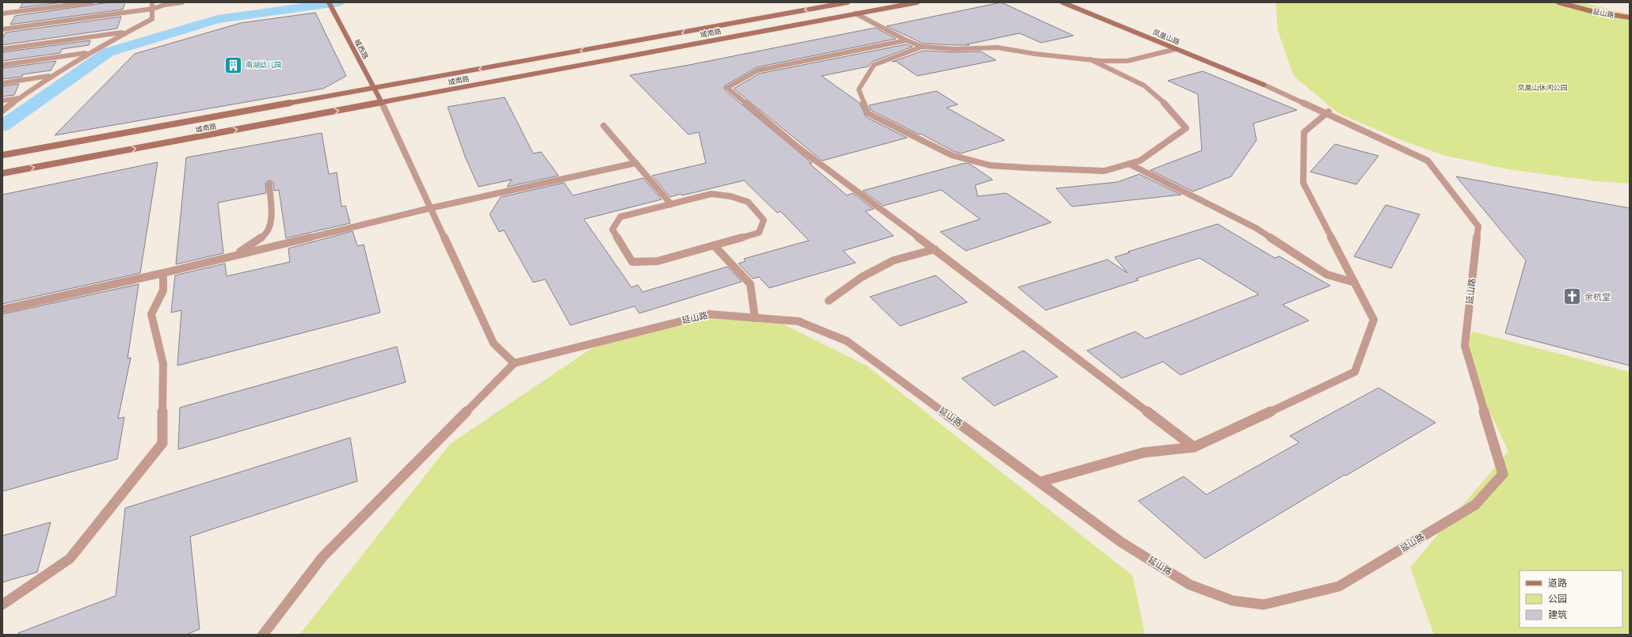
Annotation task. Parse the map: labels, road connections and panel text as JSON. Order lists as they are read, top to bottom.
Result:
{
  "streets": {
    "main road": [
      "延山路",
      "城南路",
      "凤凰山路",
      "城西路"
    ]
  },
  "crossings": [
    ["城南路", "城西路"]
  ],
  "parks": ["凤凰山休闲公园"],
  "places": {
    "building": ["南湖幼儿园"],
    "church": ["余杭堂"]
  },
  "legend": ["道路", "公园", "建筑"]
}
